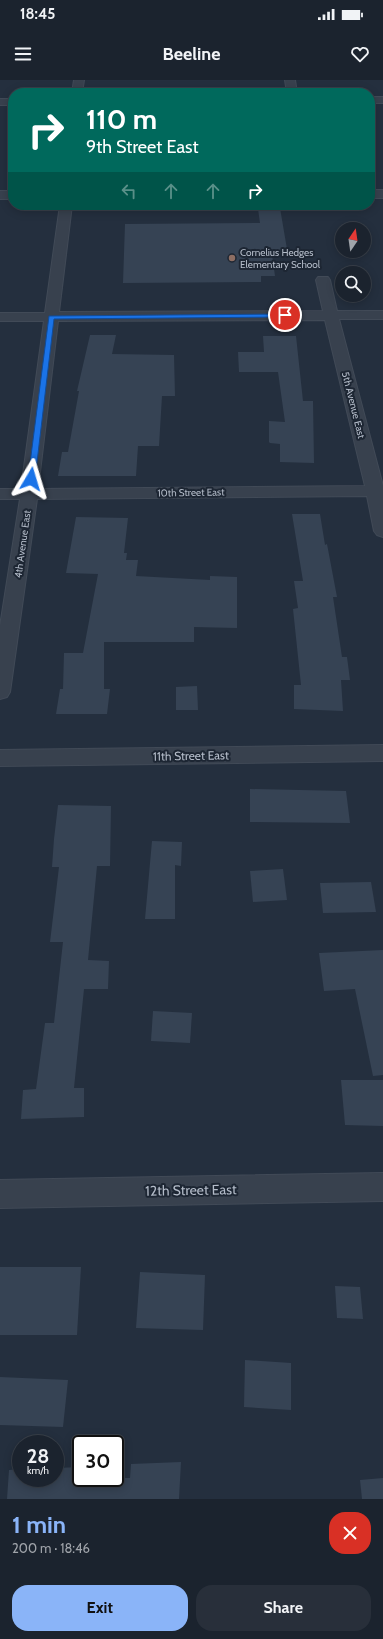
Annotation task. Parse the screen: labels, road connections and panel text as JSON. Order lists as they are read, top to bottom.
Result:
{
  "streets": {
    "street": [
      "5th Avenue East",
      "10th Street East",
      "4th Avenue East",
      "11th Street East",
      "12th Street East"
    ]
  },
  "crossings": [
    ["5th Avenue East", "10th Street East"],
    ["10th Street East", "4th Avenue East"]
  ],
  "places": ["Cornelius Hedges Elementary School"],
  "north": "top",
  "page": {
    "status": "18:45",
    "header": "Beeline",
    "turn": ["110 m", "9th Street East"],
    "speed": "28 km/h",
    "limit": "30",
    "heading": ["1 min", "200 m · 18:46"],
    "buttons": ["Exit", "Share"]
  }
}
